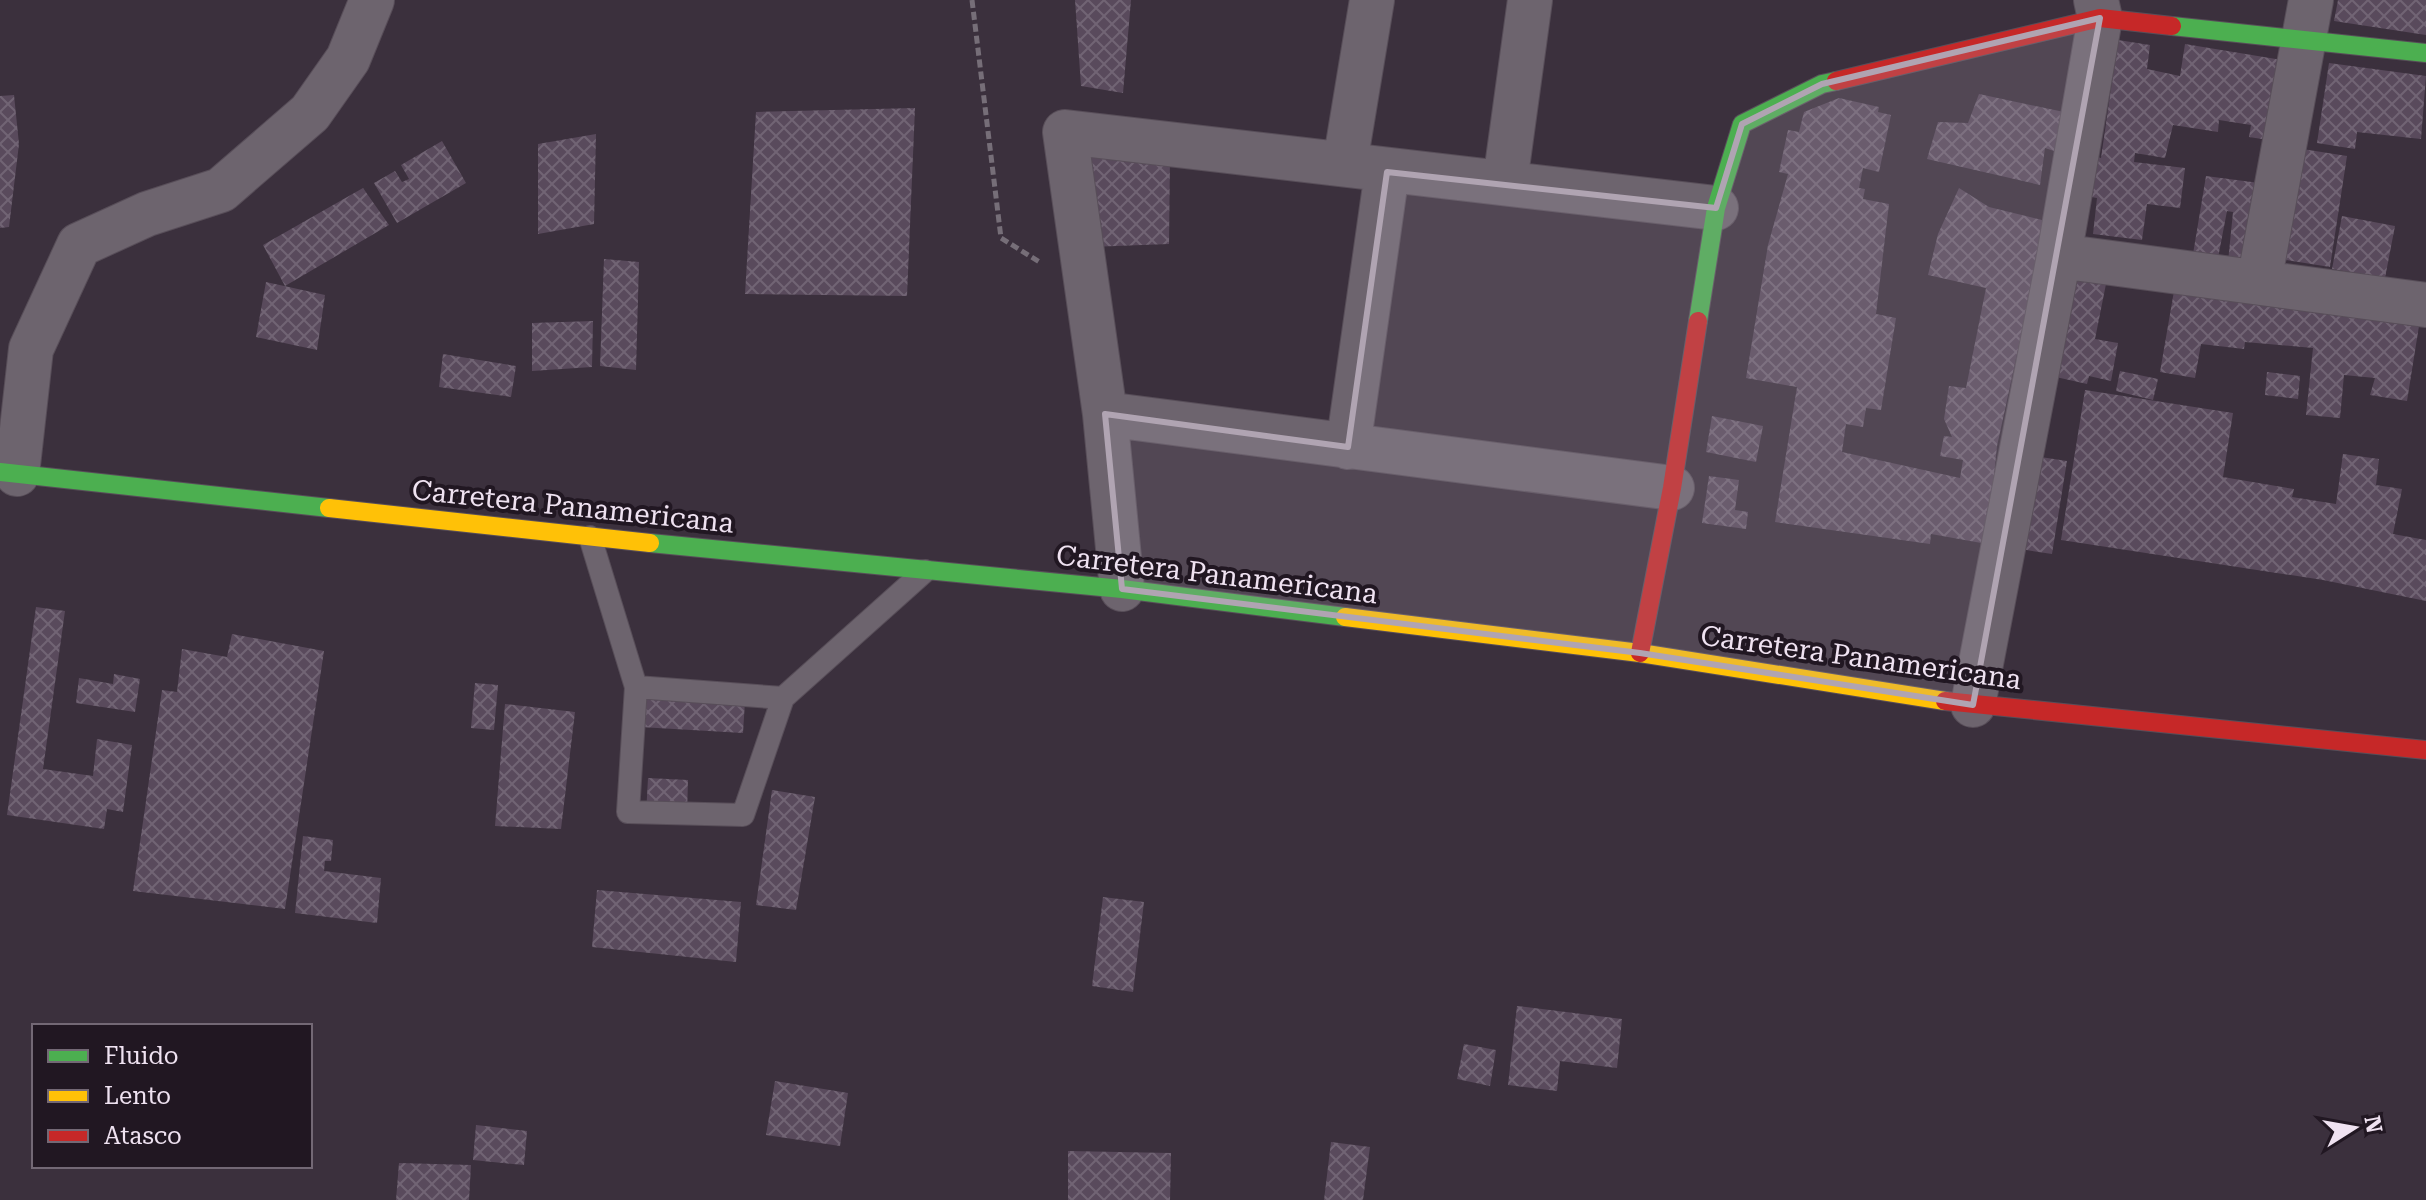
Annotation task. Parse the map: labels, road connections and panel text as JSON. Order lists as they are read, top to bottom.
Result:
{
  "streets": {
    "main road": ["Carretera Panamericana"]
  },
  "legend": ["Fluido", "Lento", "Atasco"],
  "north": "right"
}
